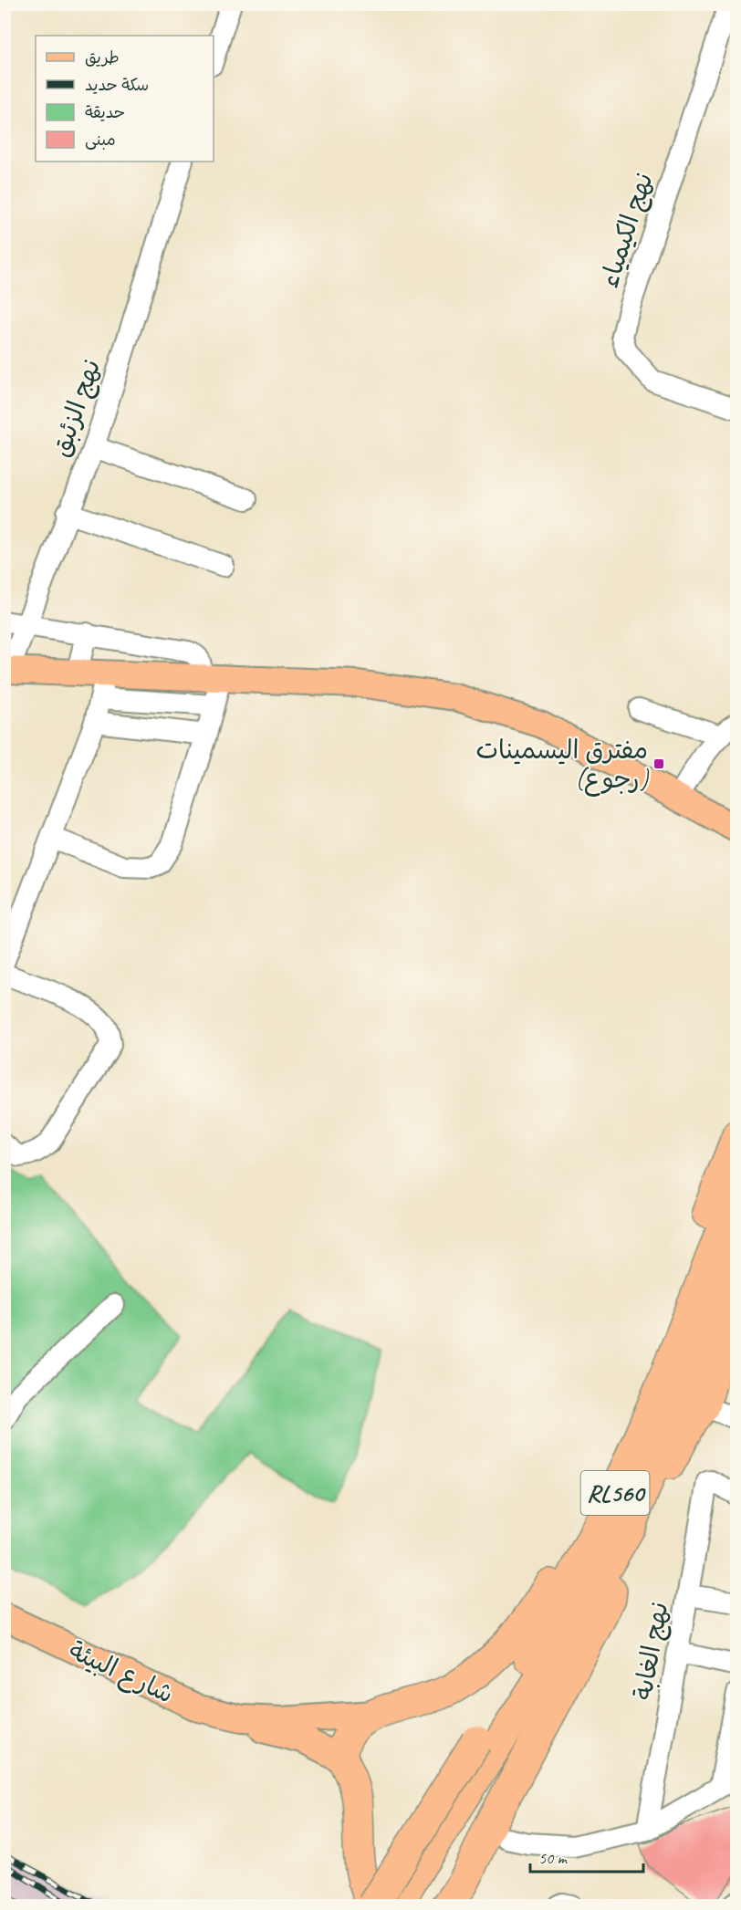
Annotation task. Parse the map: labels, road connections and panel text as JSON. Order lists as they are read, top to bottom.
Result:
{
  "streets": {
    "highway": ["RL560"],
    "main road": ["شارع البيئة"],
    "street": ["نهج الكيمياء", "نهج الزئبق", "نهج الغابة"]
  },
  "places": {
    "transit": ["مفترق اليسمينات (رجوع)"]
  },
  "legend": [
    "طريق",
    "سكة حديد",
    "حديقة",
    "مبنى"
  ],
  "scale_bar": "50 m"
}
